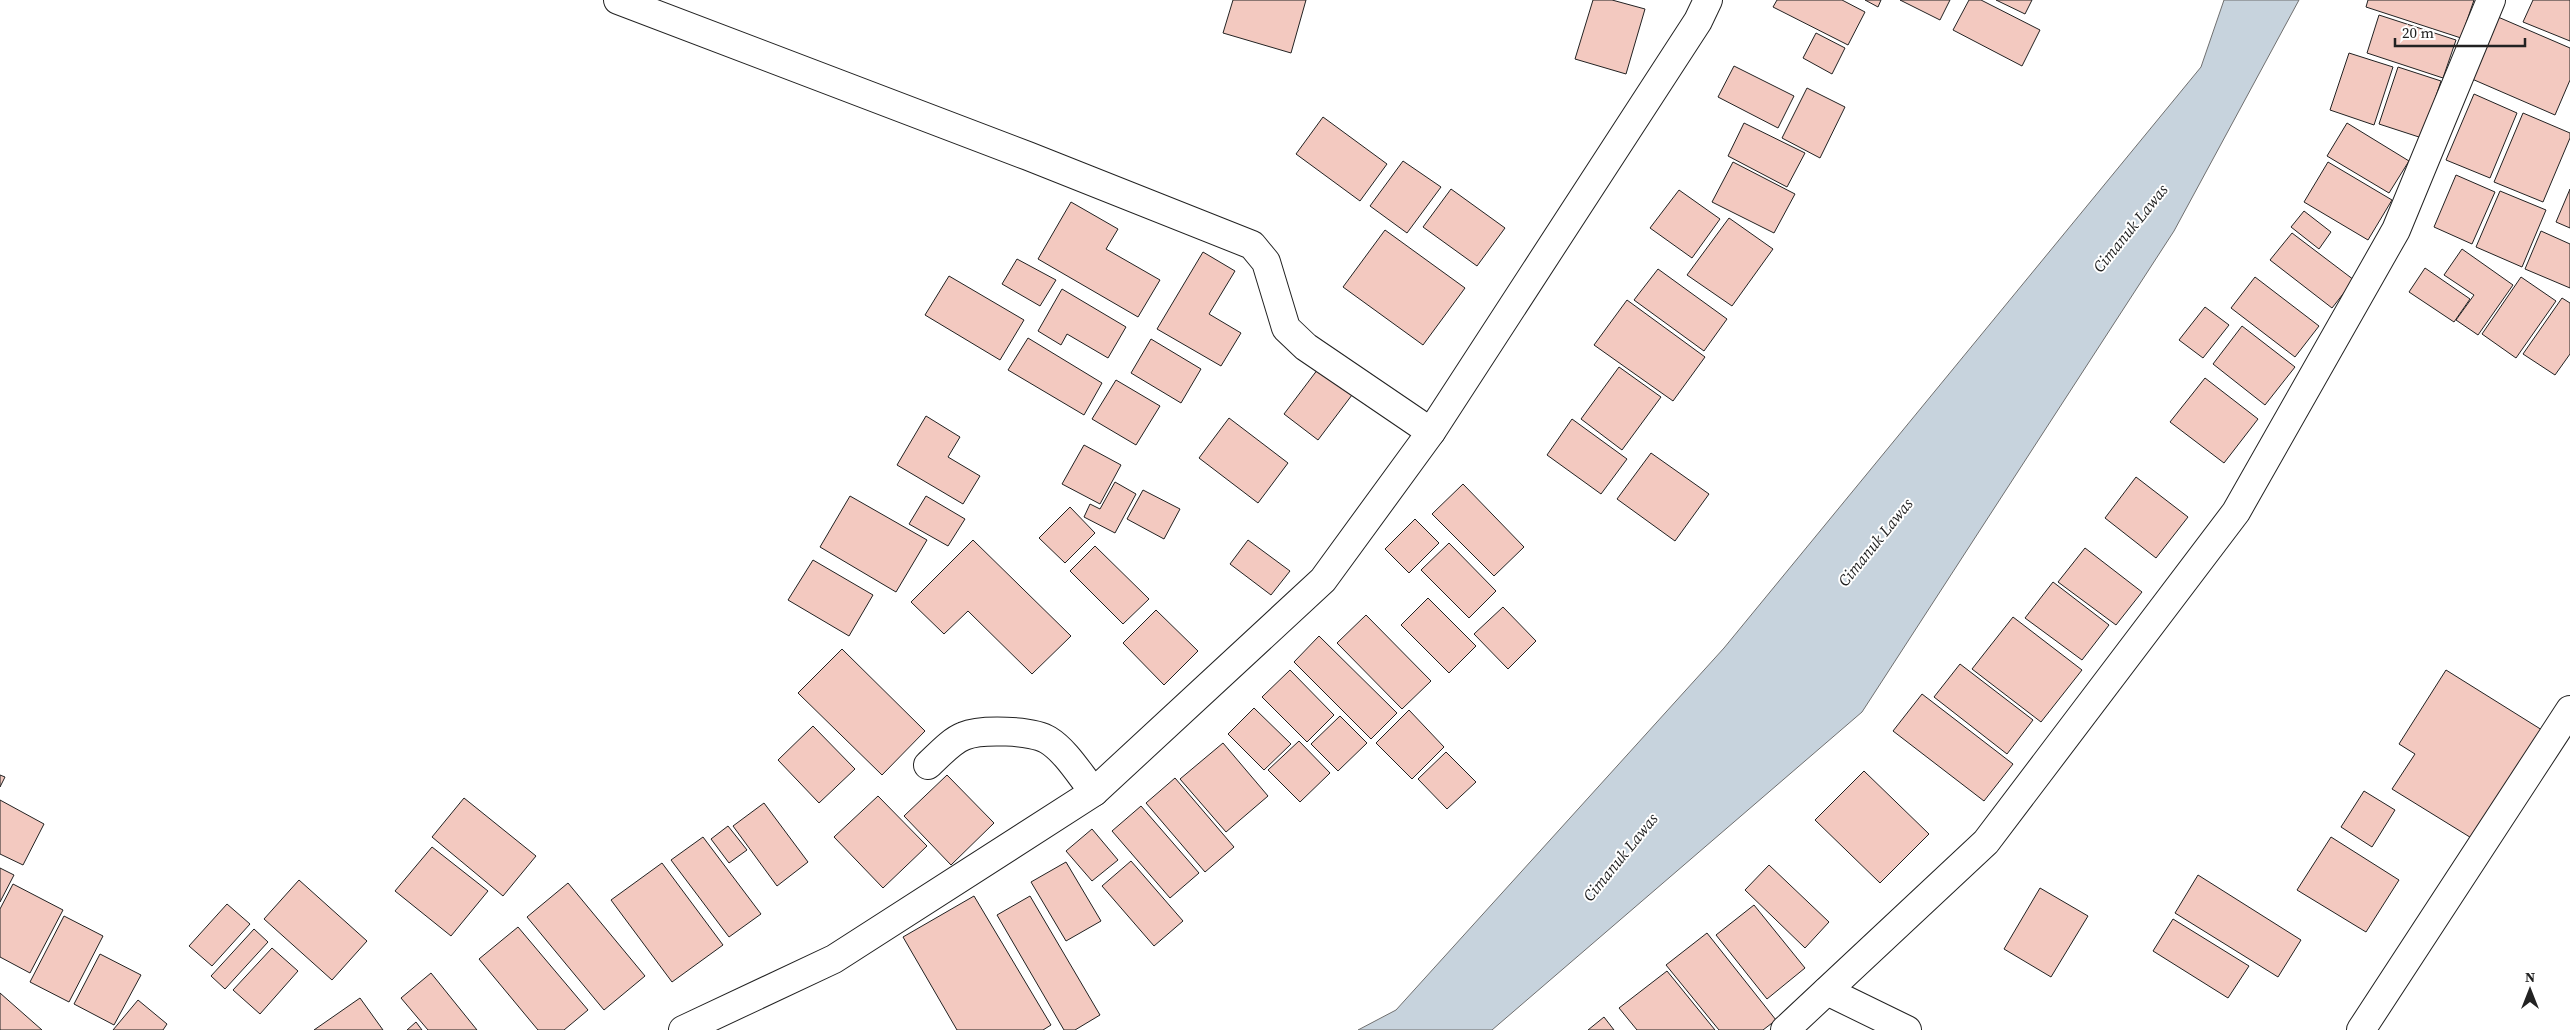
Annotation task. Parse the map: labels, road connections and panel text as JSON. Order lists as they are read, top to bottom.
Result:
{
  "water": ["Cimanuk Lawas"],
  "scale_bar": "20 m",
  "north": "top"
}
